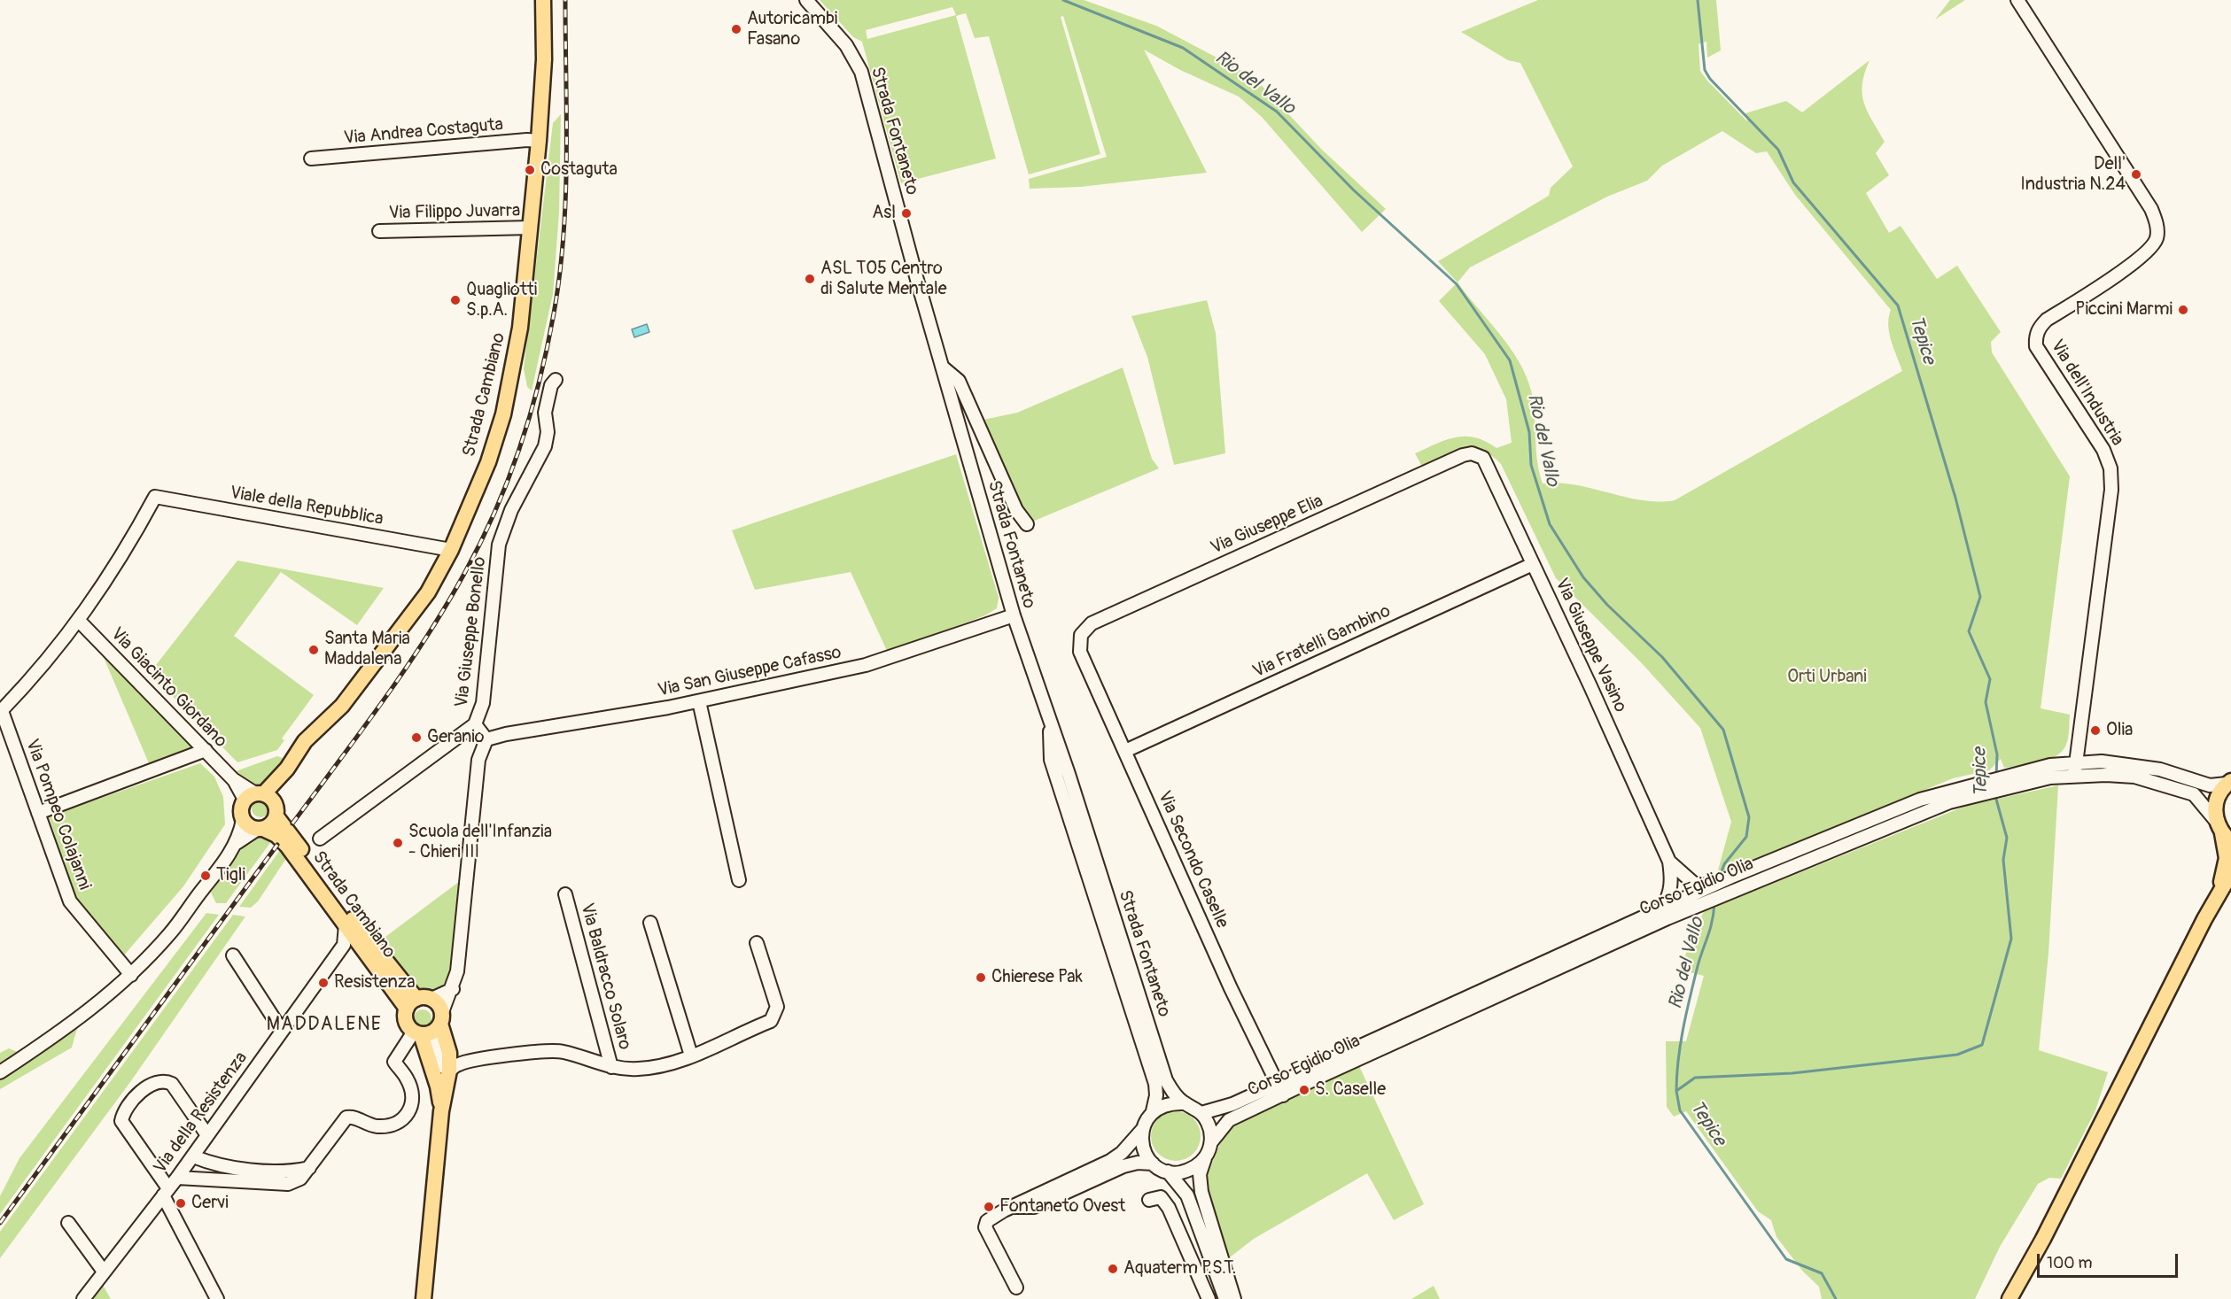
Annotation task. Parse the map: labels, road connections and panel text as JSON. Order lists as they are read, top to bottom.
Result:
{
  "streets": {
    "main road": ["Strada Cambiano"],
    "street": [
      "Strada Fontaneto",
      "Via Andrea Costaguta",
      "Via Filippo Juvarra",
      "Via dell'Industria",
      "Viale della Repubblica",
      "Via Giuseppe Elia",
      "Via Giuseppe Bonello",
      "Via Fratelli Gambino",
      "Via Giuseppe Vasino",
      "Via San Giuseppe Cafasso",
      "Via Giacinto Giordano",
      "Via Pompeo Colajanni",
      "Via Secondo Caselle",
      "Corso Egidio Olia",
      "Via Baldracco Solaro",
      "Via della Resistenza"
    ]
  },
  "crossings": [
    ["Strada Fontaneto", "Via San Giuseppe Cafasso"],
    ["Strada Fontaneto", "Corso Egidio Olia"],
    ["Via Andrea Costaguta", "Strada Cambiano"],
    ["Via Filippo Juvarra", "Strada Cambiano"],
    ["Via dell'Industria", "Corso Egidio Olia"],
    ["Strada Cambiano", "Viale della Repubblica"],
    ["Strada Cambiano", "Via Giacinto Giordano"],
    ["Viale della Repubblica", "Via Giacinto Giordano"],
    ["Via Giuseppe Elia", "Via Giuseppe Vasino"],
    ["Via Giuseppe Elia", "Via Secondo Caselle"],
    ["Via Giuseppe Bonello", "Via San Giuseppe Cafasso"],
    ["Via Fratelli Gambino", "Via Giuseppe Vasino"],
    ["Via Fratelli Gambino", "Via Secondo Caselle"],
    ["Via Giuseppe Vasino", "Corso Egidio Olia"],
    ["Via Secondo Caselle", "Corso Egidio Olia"]
  ],
  "districts": ["MADDALENE"],
  "water": ["Rio del Vallo", "Tepice"],
  "parks": ["Orti Urbani"],
  "places": [
    "Autoricambi Fasano",
    "Costaguta",
    "Dell' Industria N.24",
    "Asl",
    "ASL TO5 Centro di Salute Mentale",
    "Quagliotti S.p.A.",
    "Piccini Marmi",
    "Santa Maria Maddalena",
    "Olia",
    "Geranio",
    "Scuola dell'Infanzia - Chieri III",
    "Tigli",
    "Chierese Pak",
    "Resistenza",
    "S. Caselle",
    "Cervi",
    "Fontaneto Ovest",
    "Aquaterm P.S.T."
  ],
  "scale_bar": "100 m"
}
